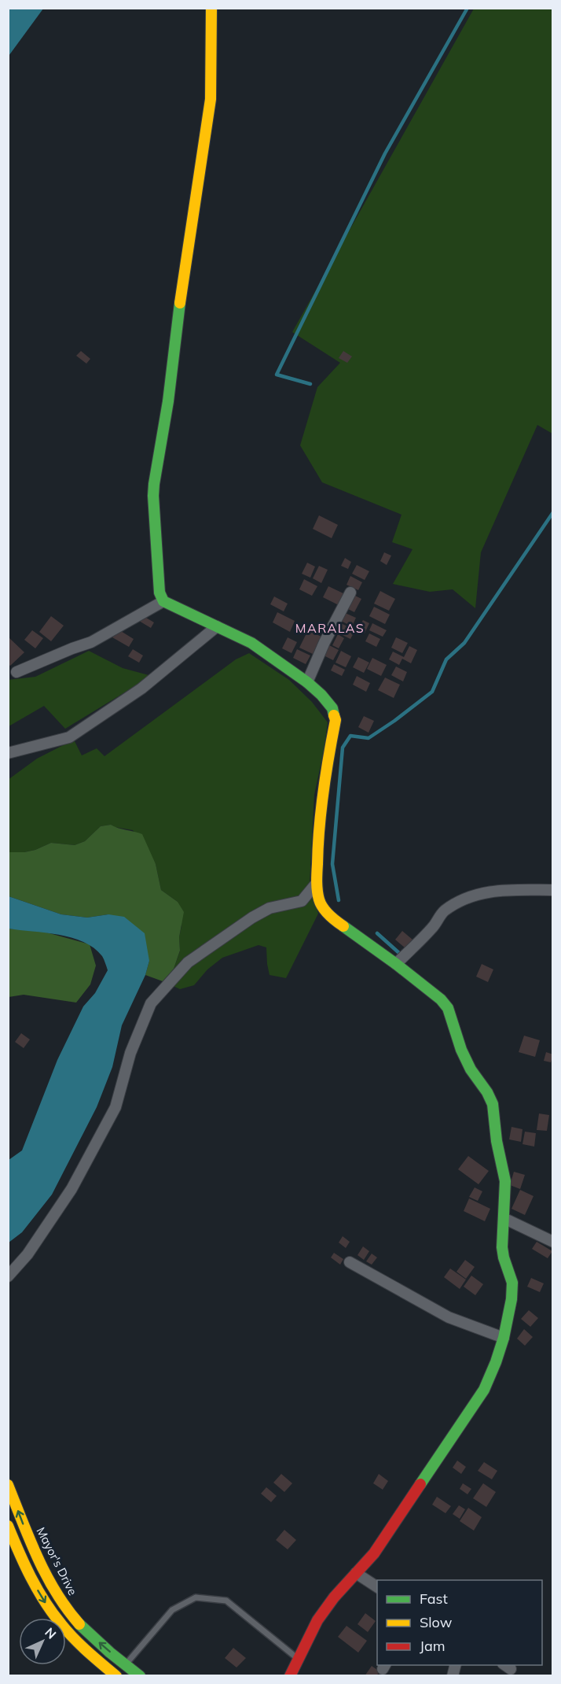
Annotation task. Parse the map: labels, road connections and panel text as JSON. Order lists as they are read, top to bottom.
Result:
{
  "streets": {
    "street": ["Mayor's Drive"]
  },
  "districts": ["MARALAS"],
  "legend": ["Fast", "Slow", "Jam"],
  "north": "top right"
}
